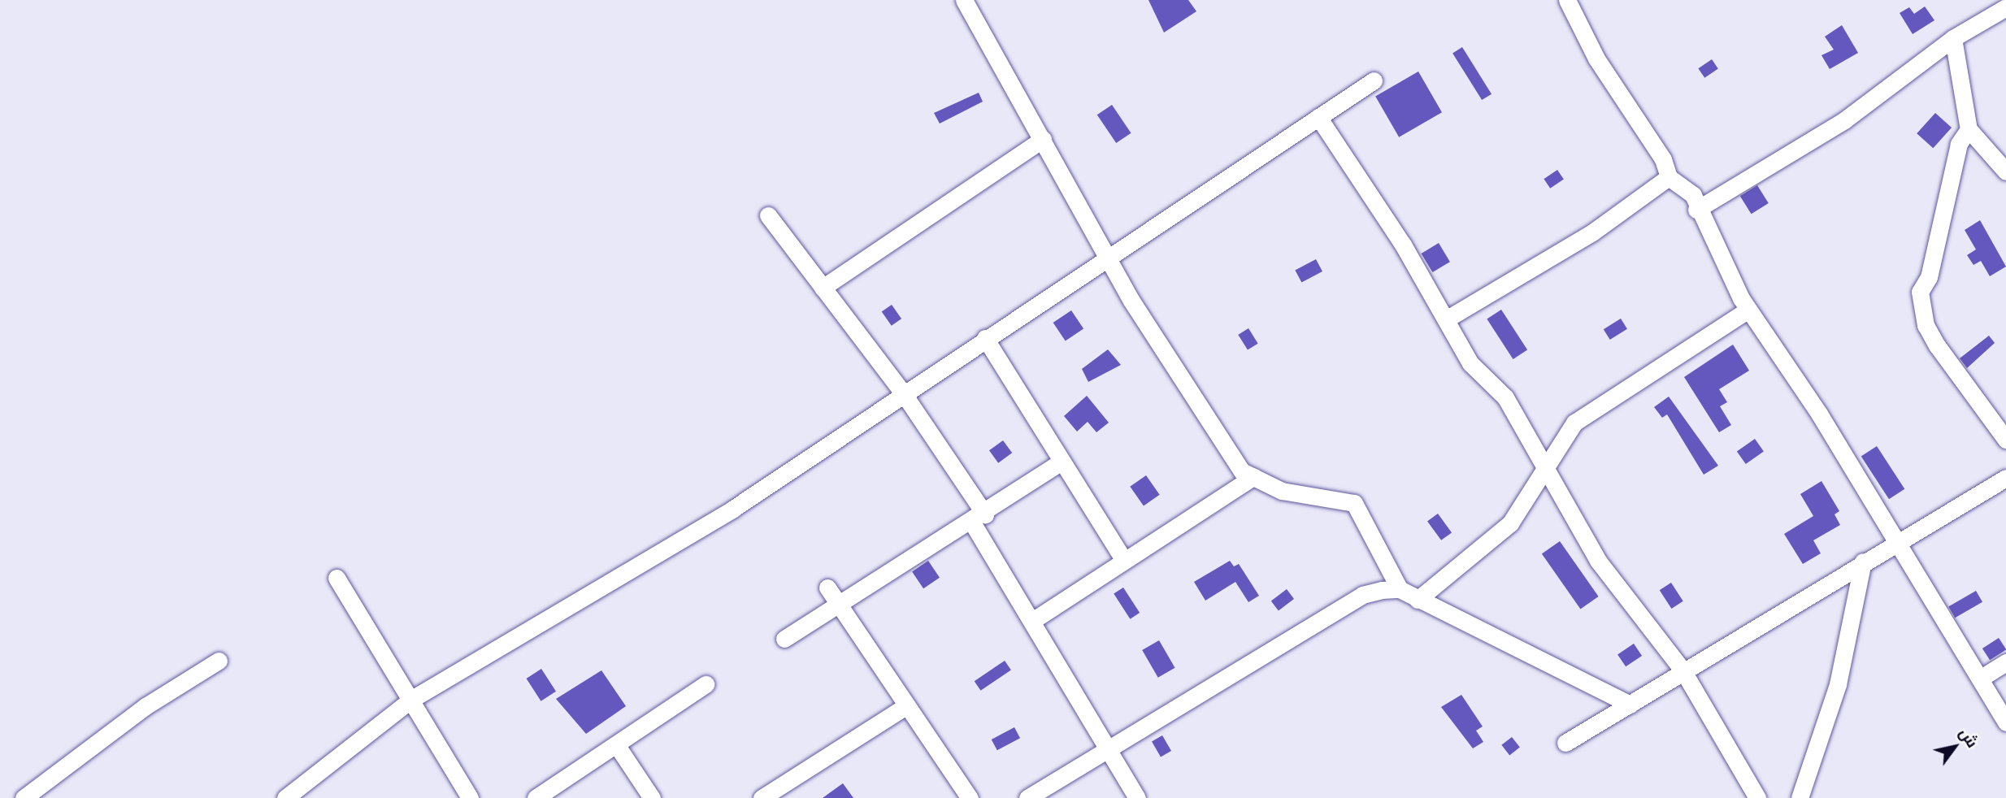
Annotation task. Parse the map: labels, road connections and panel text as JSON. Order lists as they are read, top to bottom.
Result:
{
  "north": "top right"
}
